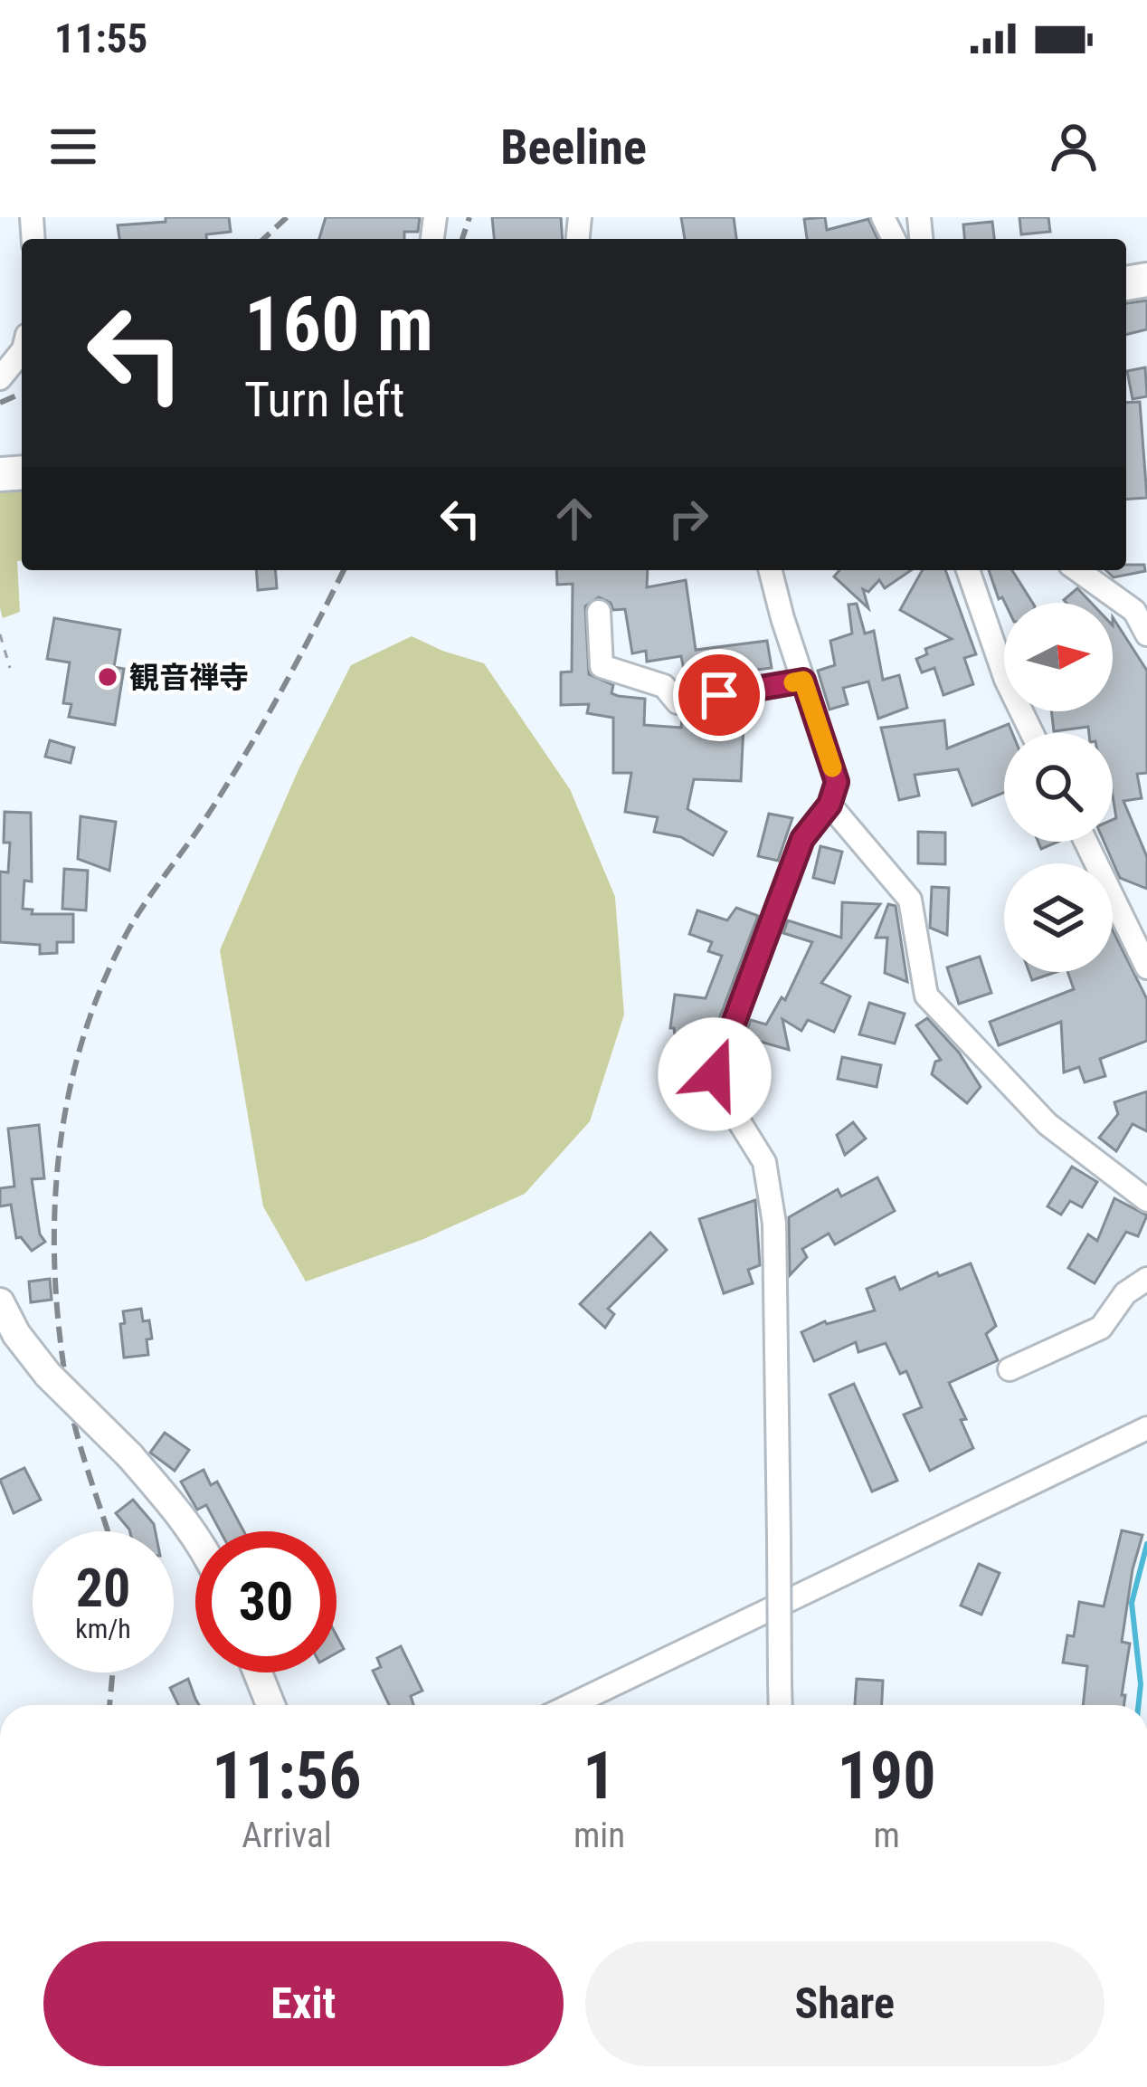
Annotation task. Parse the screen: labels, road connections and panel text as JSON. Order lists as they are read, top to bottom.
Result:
{
  "places": ["観音禅寺"],
  "north": "right",
  "page": {
    "status": "11:55",
    "header": "Beeline",
    "turn": ["160 m", "Turn left"],
    "speed": "20 km/h",
    "limit": "30",
    "eta": [
      "11:56",
      "Arrival",
      "1",
      "min",
      "190",
      "m"
    ],
    "buttons": ["Exit", "Share"]
  }
}
